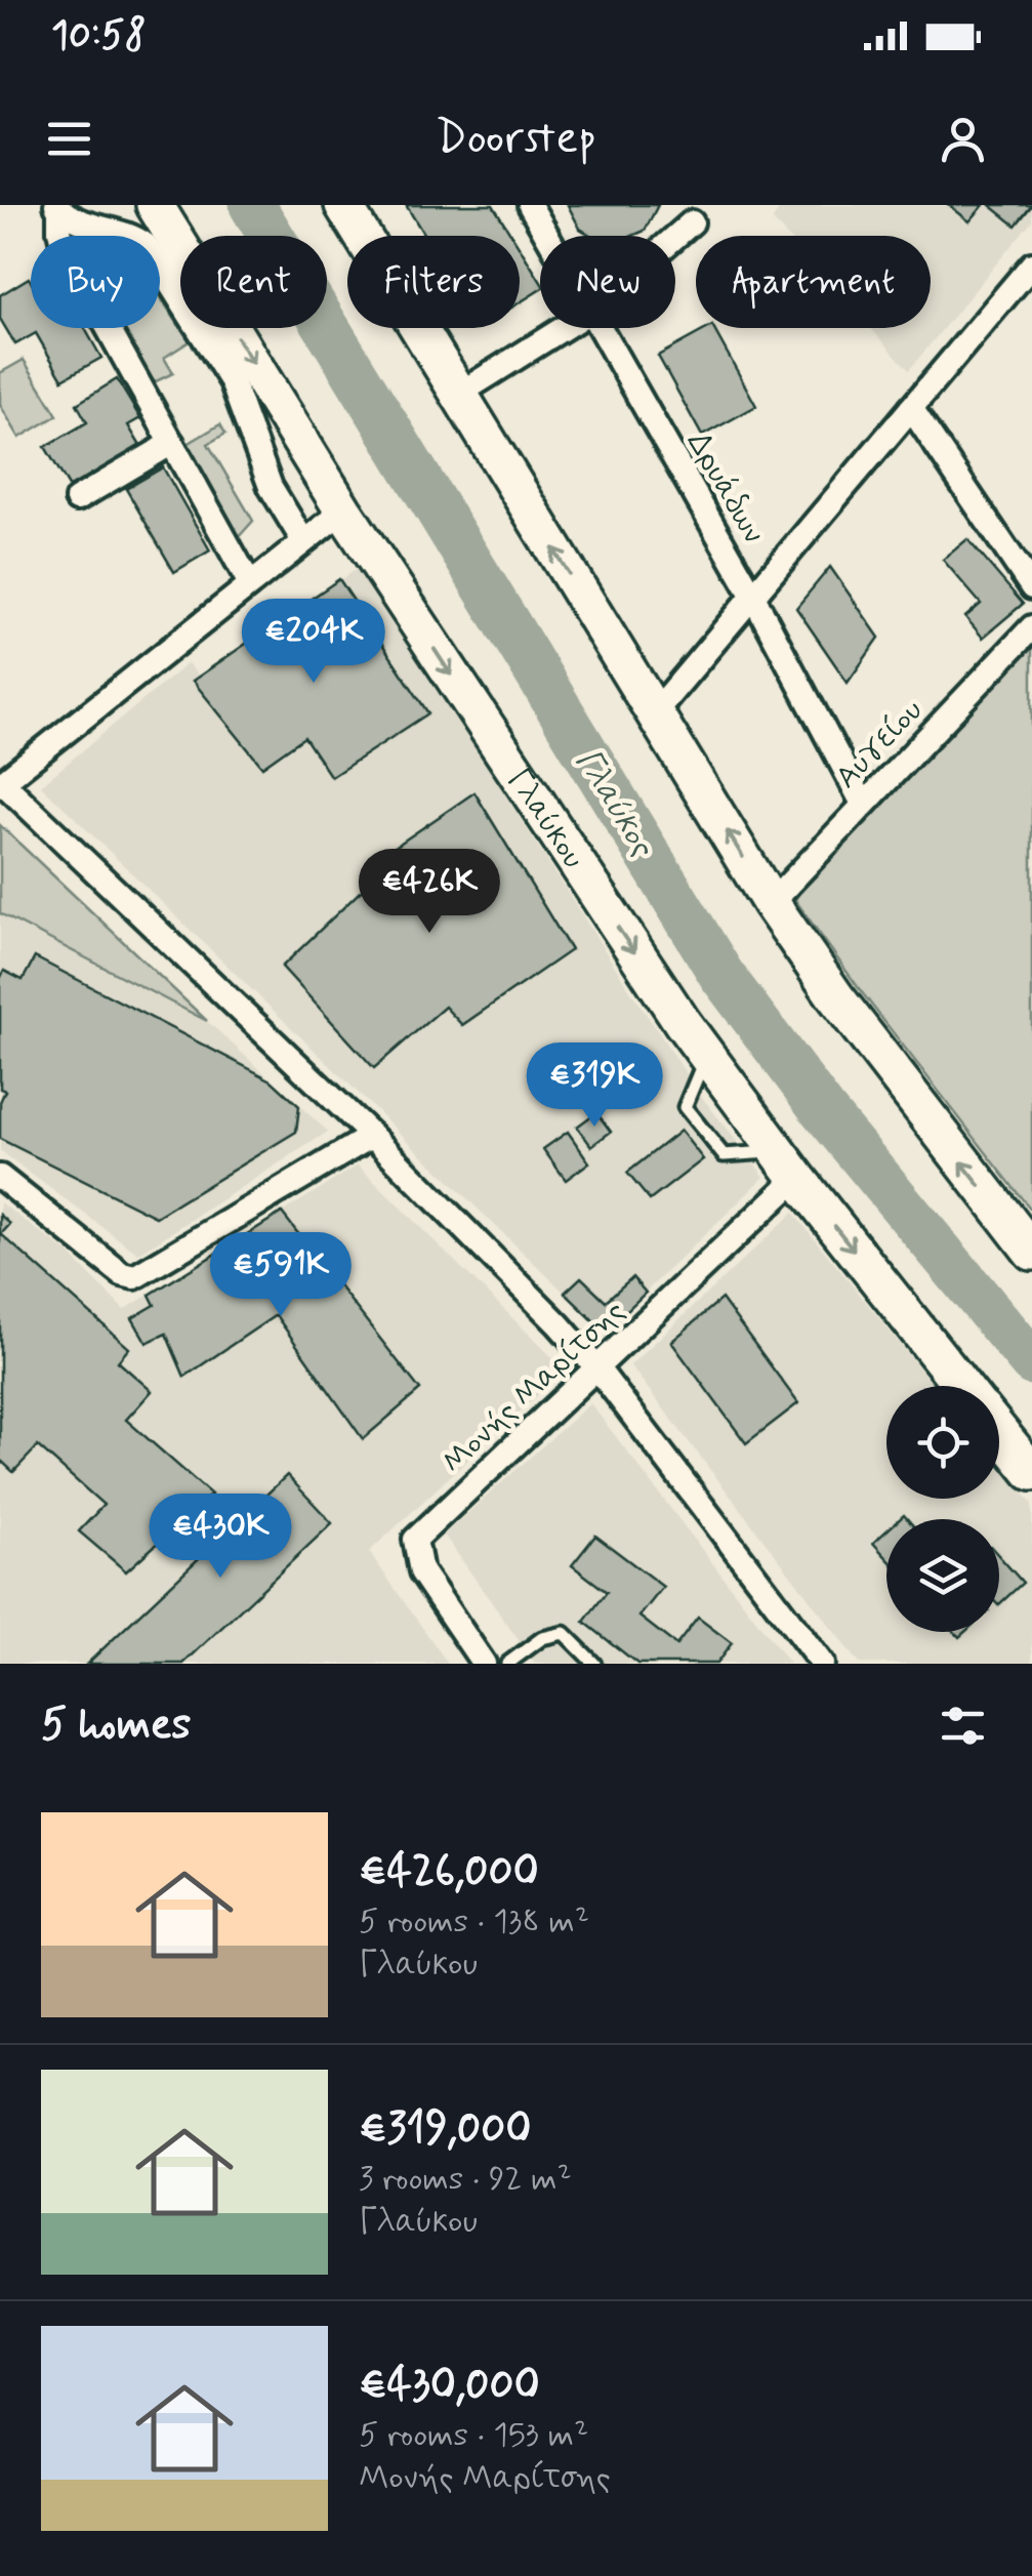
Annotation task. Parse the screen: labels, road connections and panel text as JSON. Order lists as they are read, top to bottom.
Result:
{
  "streets": {
    "main road": ["Γλαύκου"],
    "street": ["Δρυάδων", "Αυγείου", "Μονής Μαρίτσης"]
  },
  "crossings": [
    ["Δρυάδων", "Αυγείου"],
    ["Γλαύκου", "Μονής Μαρίτσης"]
  ],
  "water": ["Γλαύκος"],
  "page": {
    "status": "10:58",
    "header": "Doorstep",
    "chip": [
      "Buy",
      "Rent",
      "Filters",
      "New",
      "Apartment"
    ],
    "price": [
      "€204K",
      "€426K",
      "€319K",
      "€591K",
      "€430K"
    ],
    "heading": "5 homes",
    "list": [
      {
        "name": "€426,000",
        "note": "5 rooms · 138 m² · Γλαύκου"
      },
      {
        "name": "€319,000",
        "note": "3 rooms · 92 m² · Γλαύκου"
      },
      {
        "name": "€430,000",
        "note": "5 rooms · 153 m² · Μονής Μαρίτσης"
      }
    ]
  }
}
